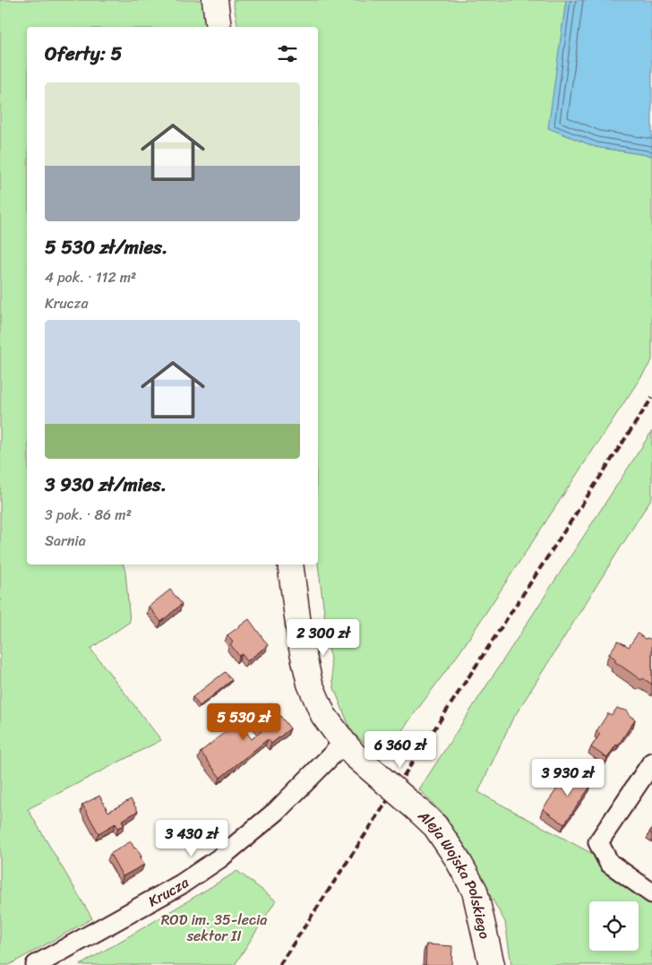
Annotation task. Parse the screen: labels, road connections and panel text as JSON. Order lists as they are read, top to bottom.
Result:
{
  "streets": {
    "street": ["Aleja Wojska Polskiego", "Krucza"]
  },
  "crossings": [
    ["Aleja Wojska Polskiego", "Krucza"]
  ],
  "parks": ["ROD im. 35-lecia sektor II"],
  "page": {
    "heading": "Oferty: 5",
    "list": [
      {
        "name": "5 530 zł/mies.",
        "note": "4 pok. · 112 m² · Krucza"
      },
      {
        "name": "3 930 zł/mies.",
        "note": "3 pok. · 86 m² · Sarnia"
      }
    ],
    "price": [
      "2 300 zł",
      "5 530 zł",
      "6 360 zł",
      "3 930 zł",
      "3 430 zł"
    ]
  }
}
